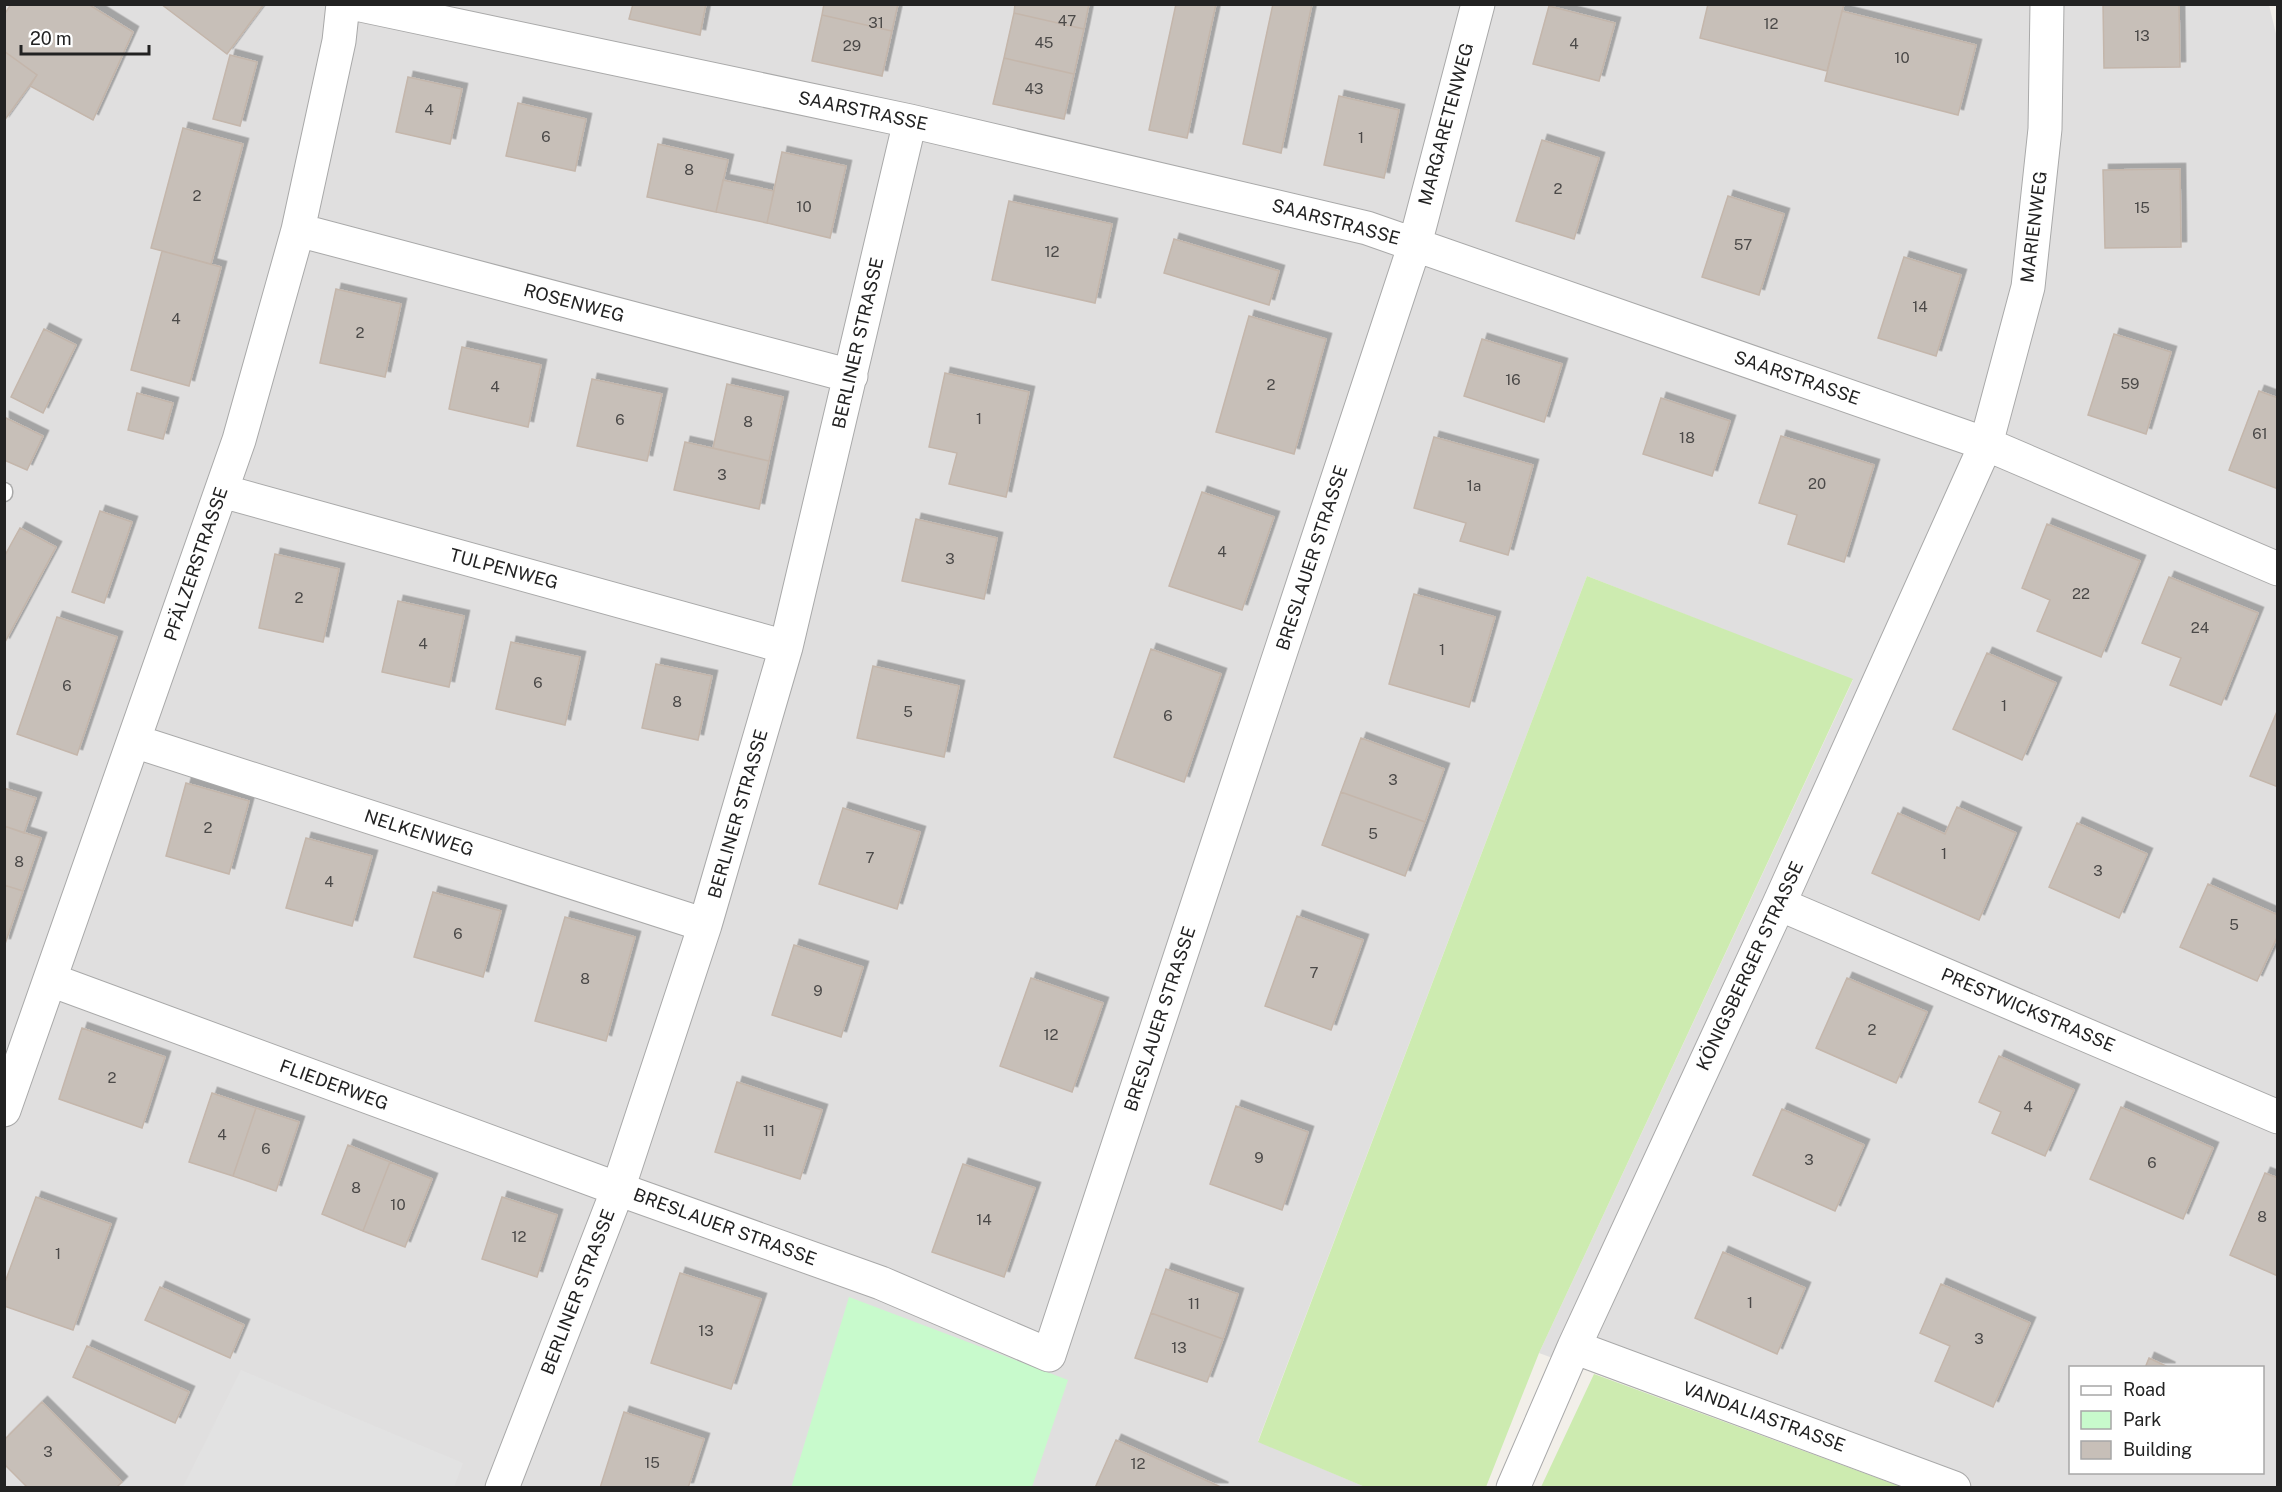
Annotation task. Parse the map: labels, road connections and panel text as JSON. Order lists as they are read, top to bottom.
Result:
{
  "streets": {
    "street": [
      "SAARSTRASSE",
      "MARGARETENWEG",
      "MARIENWEG",
      "ROSENWEG",
      "BERLINER STRASSE",
      "BRESLAUER STRASSE",
      "PFÄLZERSTRASSE",
      "TULPENWEG",
      "NELKENWEG",
      "KÖNIGSBERGER STRASSE",
      "PRESTWICKSTRASSE",
      "FLIEDERWEG",
      "VANDALIASTRASSE"
    ]
  },
  "crossings": [
    ["SAARSTRASSE", "MARGARETENWEG"],
    ["SAARSTRASSE", "MARIENWEG"],
    ["SAARSTRASSE", "BERLINER STRASSE"],
    ["SAARSTRASSE", "BRESLAUER STRASSE"],
    ["SAARSTRASSE", "KÖNIGSBERGER STRASSE"],
    ["MARGARETENWEG", "BRESLAUER STRASSE"],
    ["MARIENWEG", "KÖNIGSBERGER STRASSE"],
    ["ROSENWEG", "BERLINER STRASSE"],
    ["ROSENWEG", "PFÄLZERSTRASSE"],
    ["BERLINER STRASSE", "BRESLAUER STRASSE"],
    ["BERLINER STRASSE", "TULPENWEG"],
    ["BERLINER STRASSE", "NELKENWEG"],
    ["BERLINER STRASSE", "FLIEDERWEG"],
    ["BRESLAUER STRASSE", "FLIEDERWEG"],
    ["PFÄLZERSTRASSE", "TULPENWEG"],
    ["PFÄLZERSTRASSE", "NELKENWEG"],
    ["PFÄLZERSTRASSE", "FLIEDERWEG"],
    ["KÖNIGSBERGER STRASSE", "PRESTWICKSTRASSE"],
    ["KÖNIGSBERGER STRASSE", "VANDALIASTRASSE"]
  ],
  "house_numbers": [
    "47",
    "31",
    "12",
    "13",
    "45",
    "4",
    "29",
    "10",
    "43",
    "4",
    "6",
    "1",
    "8",
    "2",
    "2",
    "10",
    "15",
    "57",
    "12",
    "14",
    "4",
    "2",
    "16",
    "59",
    "2",
    "4",
    "1",
    "6",
    "8",
    "61",
    "18",
    "3",
    "20",
    "1a",
    "4",
    "3",
    "22",
    "2",
    "24",
    "4",
    "1",
    "6",
    "6",
    "8",
    "1",
    "5",
    "6",
    "3",
    "2",
    "5",
    "1",
    "7",
    "8",
    "3",
    "4",
    "5",
    "6",
    "7",
    "8",
    "9",
    "2",
    "12",
    "2",
    "4",
    "11",
    "4",
    "6",
    "9",
    "3",
    "6",
    "8",
    "10",
    "8",
    "14",
    "12",
    "1",
    "1",
    "11",
    "13",
    "3",
    "13",
    "3",
    "15",
    "12"
  ],
  "legend": ["Road", "Park", "Building"],
  "scale_bar": "20 m"
}
